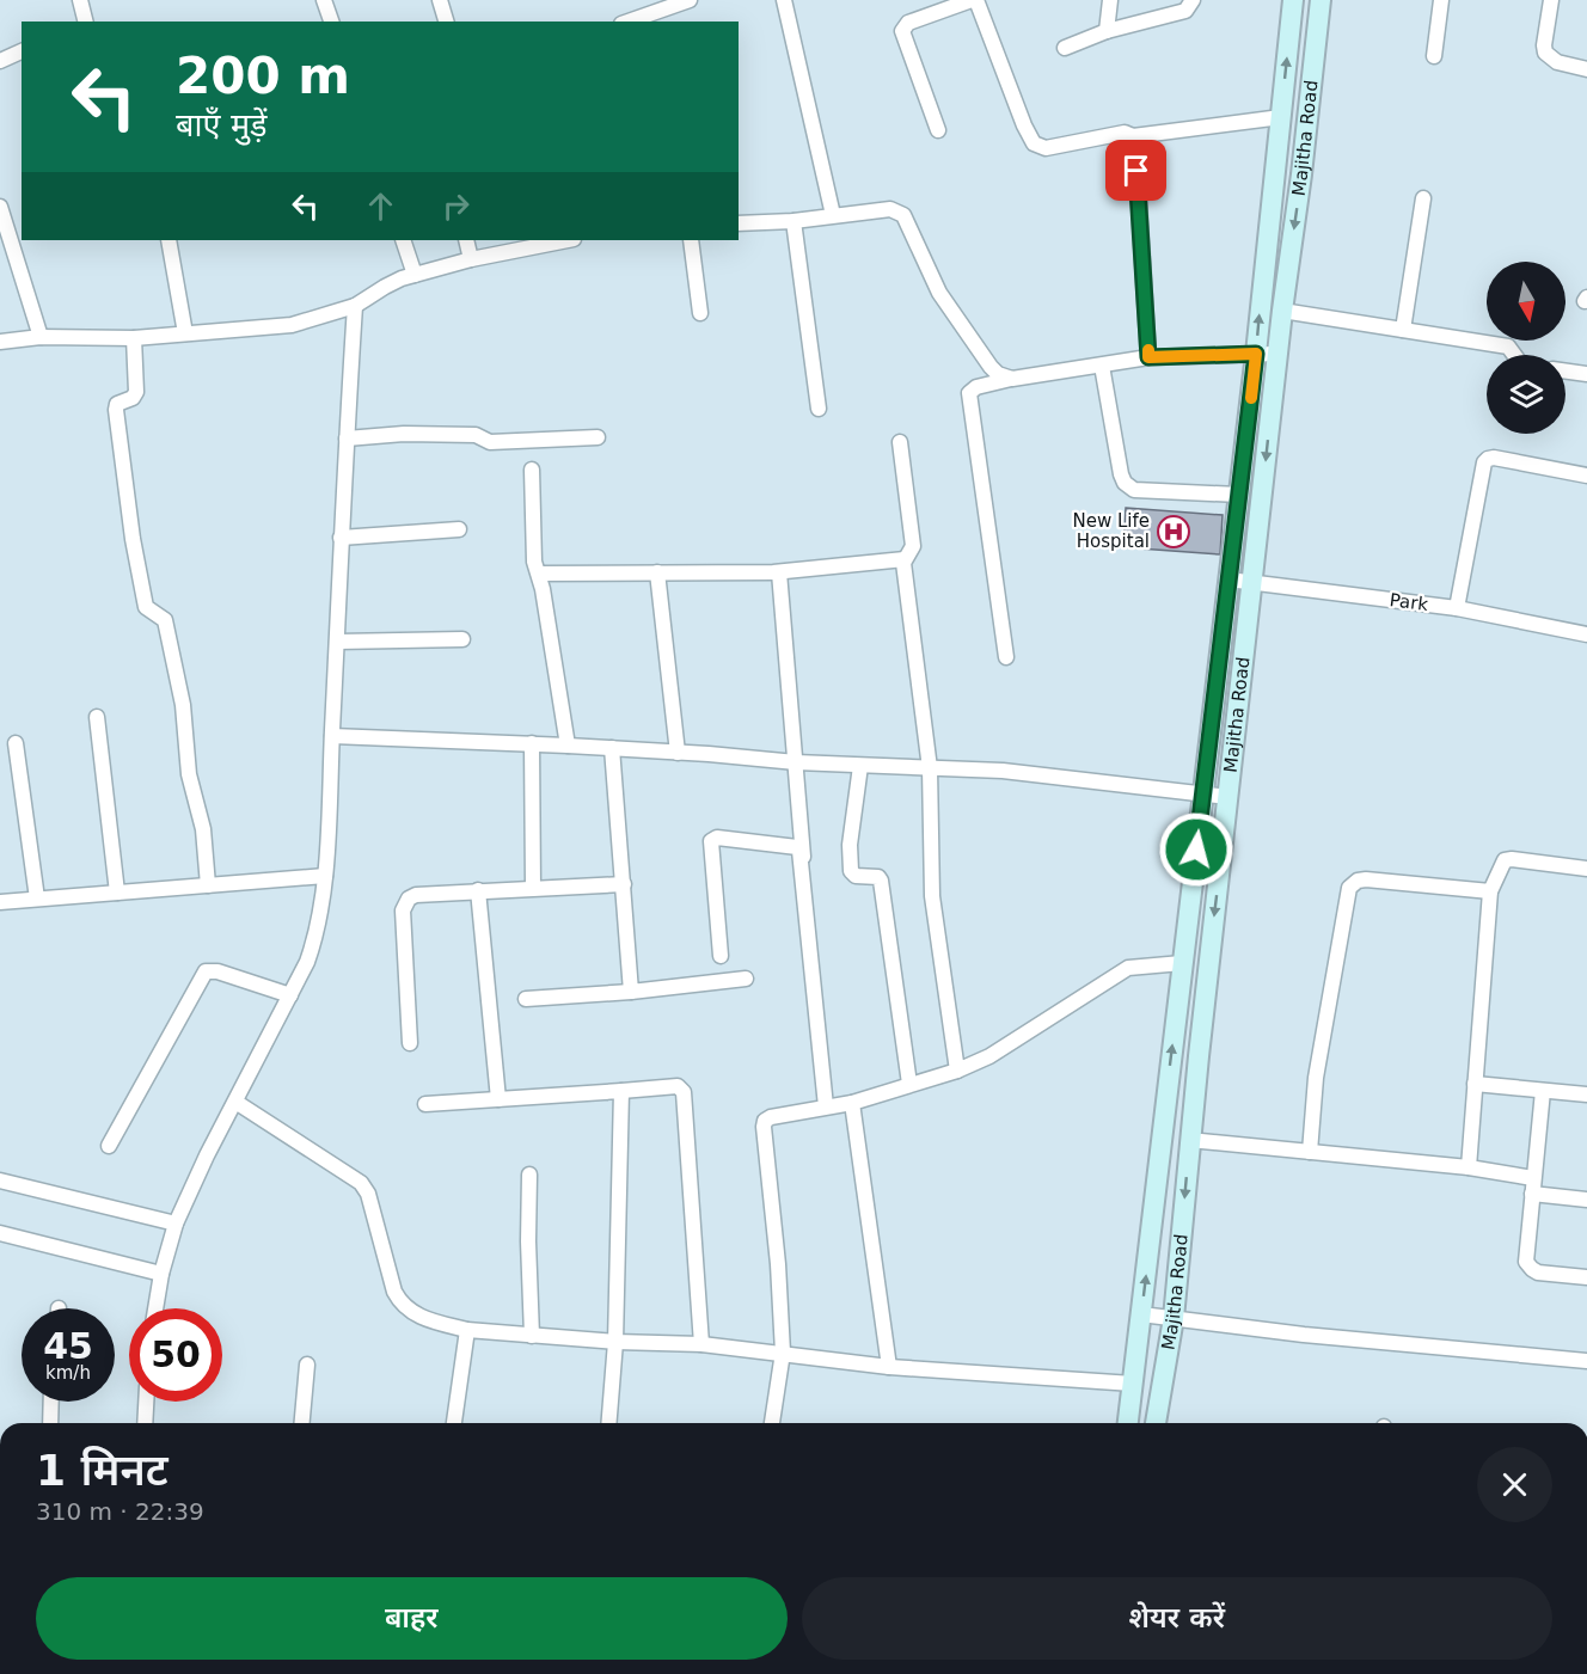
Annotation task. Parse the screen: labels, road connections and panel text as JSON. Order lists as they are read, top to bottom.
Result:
{
  "streets": {
    "main road": ["Majitha Road"],
    "street": ["Park"]
  },
  "crossings": [
    ["Majitha Road", "Park"]
  ],
  "places": {
    "hospital": ["New Life Hospital"]
  },
  "north": "bottom",
  "page": {
    "turn": ["200 m", "बाएँ मुड़ें"],
    "speed": "45 km/h",
    "limit": "50",
    "heading": ["1 मिनट", "310 m · 22:39"],
    "buttons": ["बाहर", "शेयर करें"]
  }
}
